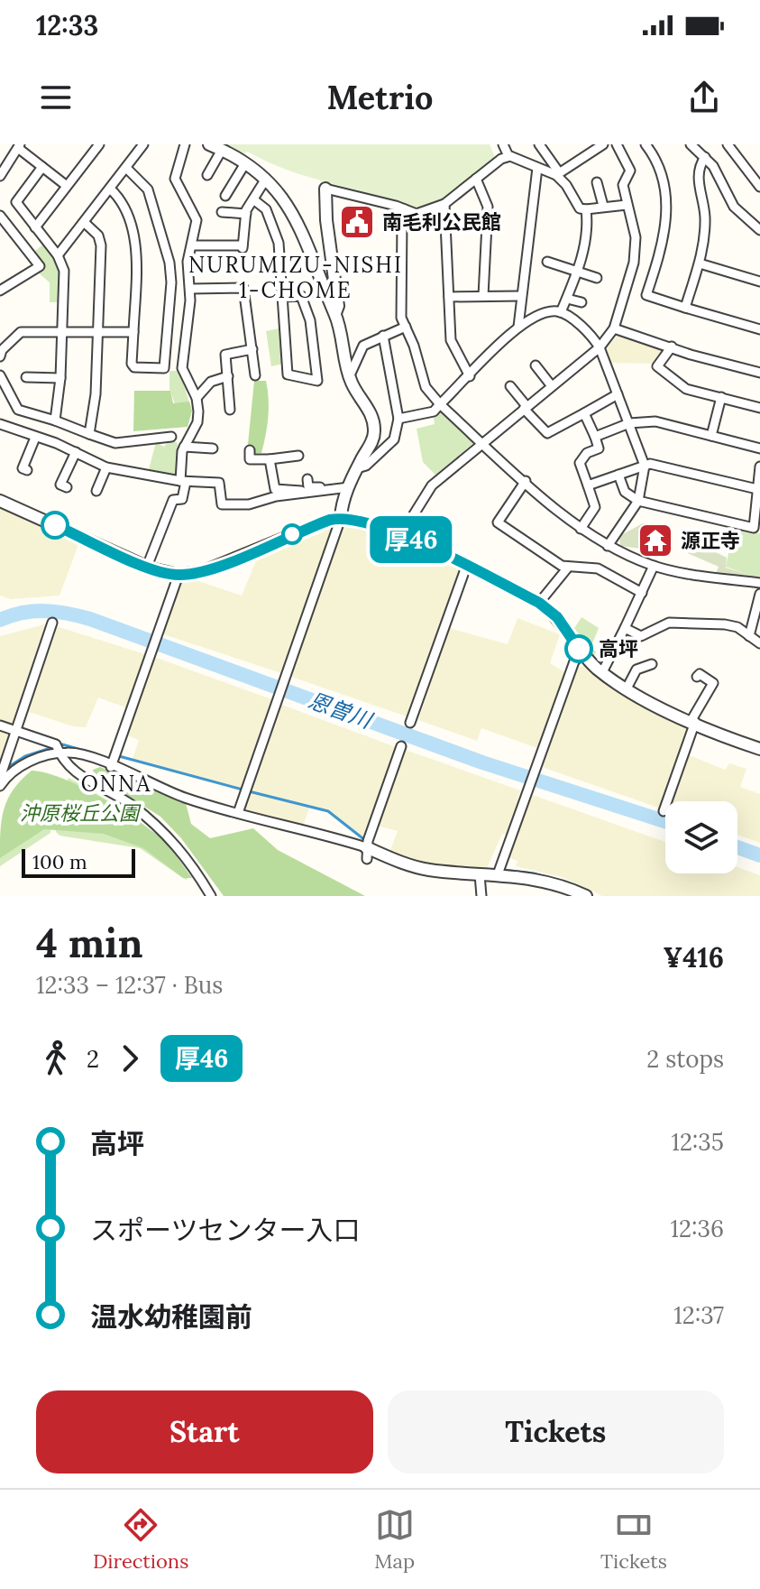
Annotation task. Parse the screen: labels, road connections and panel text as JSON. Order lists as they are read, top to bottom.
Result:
{
  "districts": ["NURUMIZU-NISHI 1-CHOME", "ONNA"],
  "water": ["恩曽川"],
  "parks": ["沖原桜丘公園"],
  "places": {
    "public building": ["南毛利公民館"],
    "temple": ["源正寺"],
    "other": ["高坪"]
  },
  "lines": ["bus line 厚46"],
  "scale_bar": "100 m",
  "page": {
    "status": "12:33",
    "header": "Metrio",
    "on_map": "厚46",
    "scale": "100 m",
    "heading": ["4 min", "12:33 – 12:37 · Bus", "¥416"],
    "legs": ["2", "厚46", "2 stops"],
    "list": [
      {
        "name": "高坪",
        "value": "12:35"
      },
      {
        "name": "スポーツセンター入口",
        "value": "12:36"
      },
      {
        "name": "温水幼稚園前",
        "value": "12:37"
      }
    ],
    "buttons": ["Start", "Tickets"],
    "tabs": ["Directions", "Map", "Tickets"]
  }
}
